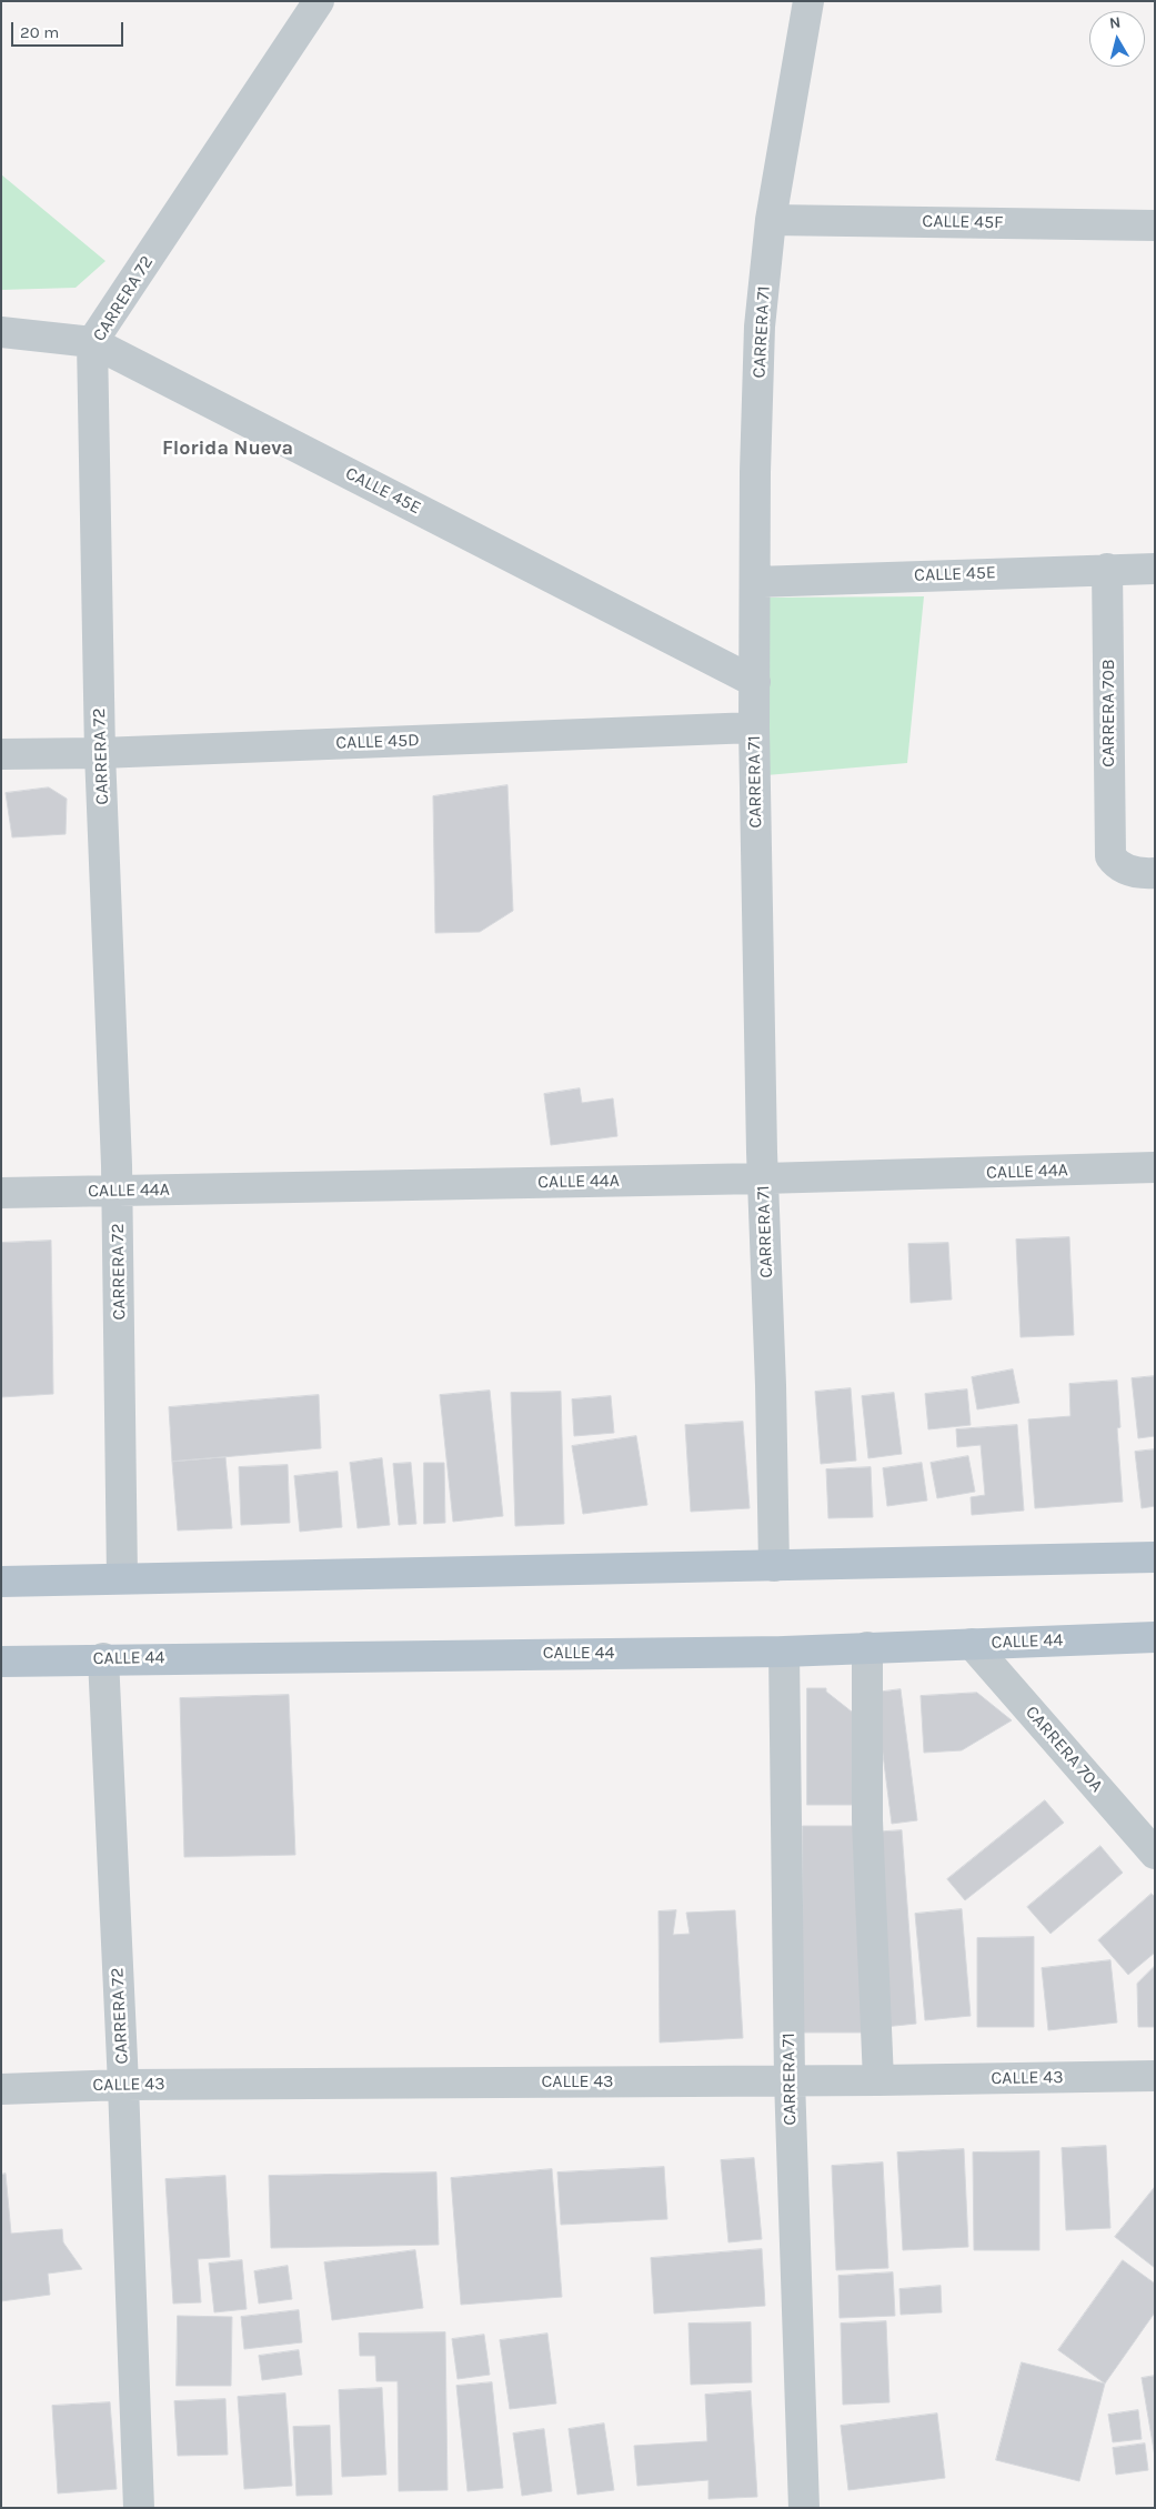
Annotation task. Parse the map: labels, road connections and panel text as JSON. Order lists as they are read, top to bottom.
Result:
{
  "streets": {
    "main road": ["CALLE 44"],
    "street": [
      "CALLE 45F",
      "CARRERA 72",
      "CARRERA 71",
      "CALLE 45E",
      "CARRERA 70B",
      "CALLE 45D",
      "CALLE 44A",
      "CARRERA 70A",
      "CALLE 43"
    ]
  },
  "crossings": [
    ["CALLE 45F", "CARRERA 71"],
    ["CARRERA 72", "CALLE 45E"],
    ["CARRERA 72", "CALLE 45D"],
    ["CARRERA 72", "CALLE 44A"],
    ["CARRERA 72", "CALLE 44"],
    ["CARRERA 72", "CALLE 43"],
    ["CARRERA 71", "CALLE 45E"],
    ["CARRERA 71", "CALLE 45D"],
    ["CARRERA 71", "CALLE 44A"],
    ["CARRERA 71", "CALLE 44"],
    ["CARRERA 71", "CALLE 43"],
    ["CALLE 45E", "CARRERA 70B"],
    ["CALLE 44", "CARRERA 70A"]
  ],
  "districts": ["Florida Nueva"],
  "scale_bar": "20 m",
  "north": "top"
}
